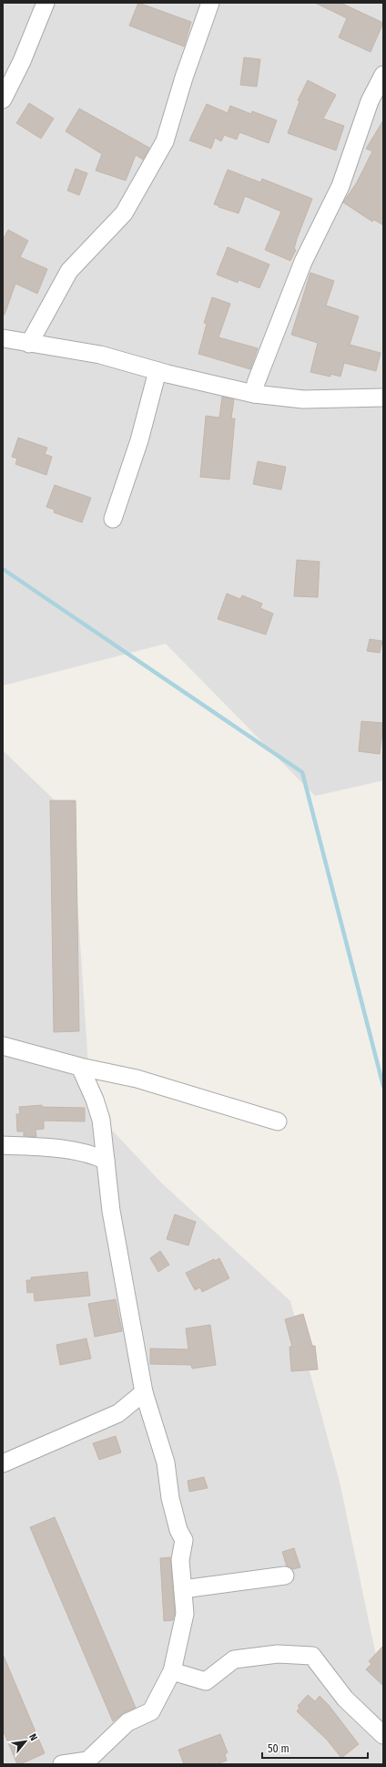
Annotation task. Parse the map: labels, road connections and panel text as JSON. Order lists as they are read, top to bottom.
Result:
{
  "scale_bar": "50 m",
  "north": "top right"
}
